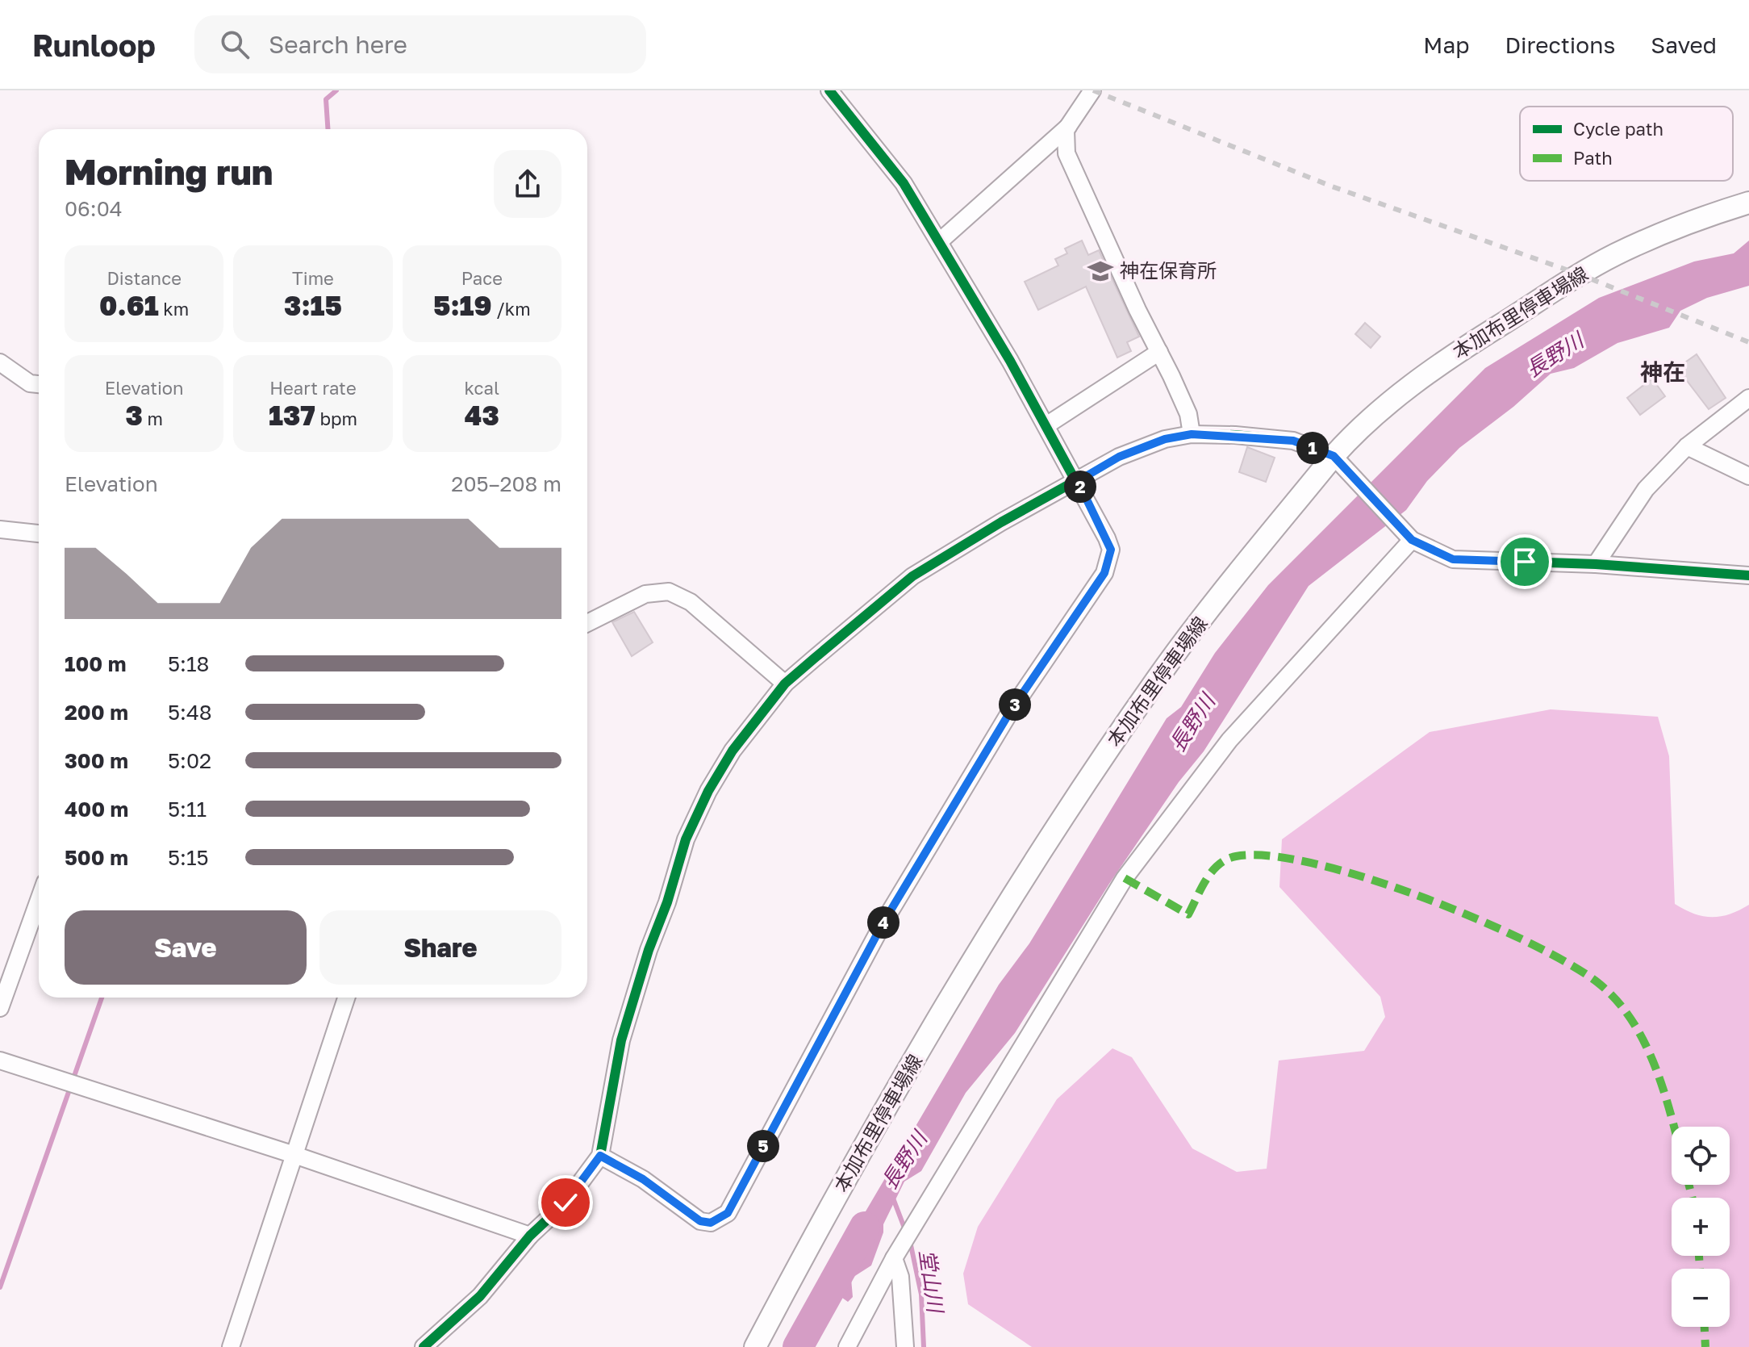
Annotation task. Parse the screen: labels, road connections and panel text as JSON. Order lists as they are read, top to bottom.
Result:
{
  "streets": {
    "main road": ["本加布里停車場線"]
  },
  "districts": ["神在"],
  "water": ["長野川", "堂山川"],
  "places": {
    "school or university": ["神在保育所"]
  },
  "legend": ["Cycle path", "Path"],
  "page": {
    "header": "Runloop",
    "search": "Search here",
    "nav": ["Map", "Directions", "Saved"],
    "heading": ["Morning run", "06:04"],
    "stats": [
      ["Distance", "0.61 km"],
      ["Time", "3:15"],
      ["Pace", "5:19 /km"],
      ["Elevation", "3 m"],
      ["Heart rate", "137 bpm"],
      ["kcal", "43"]
    ],
    "pins": [
      "1",
      "2",
      "3",
      "4",
      "5"
    ],
    "chart": ["Elevation", "205–208 m"],
    "list": [
      {
        "name": "100 m",
        "note": "5:18"
      },
      {
        "name": "200 m",
        "note": "5:48"
      },
      {
        "name": "300 m",
        "note": "5:02"
      },
      {
        "name": "400 m",
        "note": "5:11"
      },
      {
        "name": "500 m",
        "note": "5:15"
      }
    ],
    "buttons": ["Save", "Share"],
    "map_buttons": ["+", "−"]
  }
}
